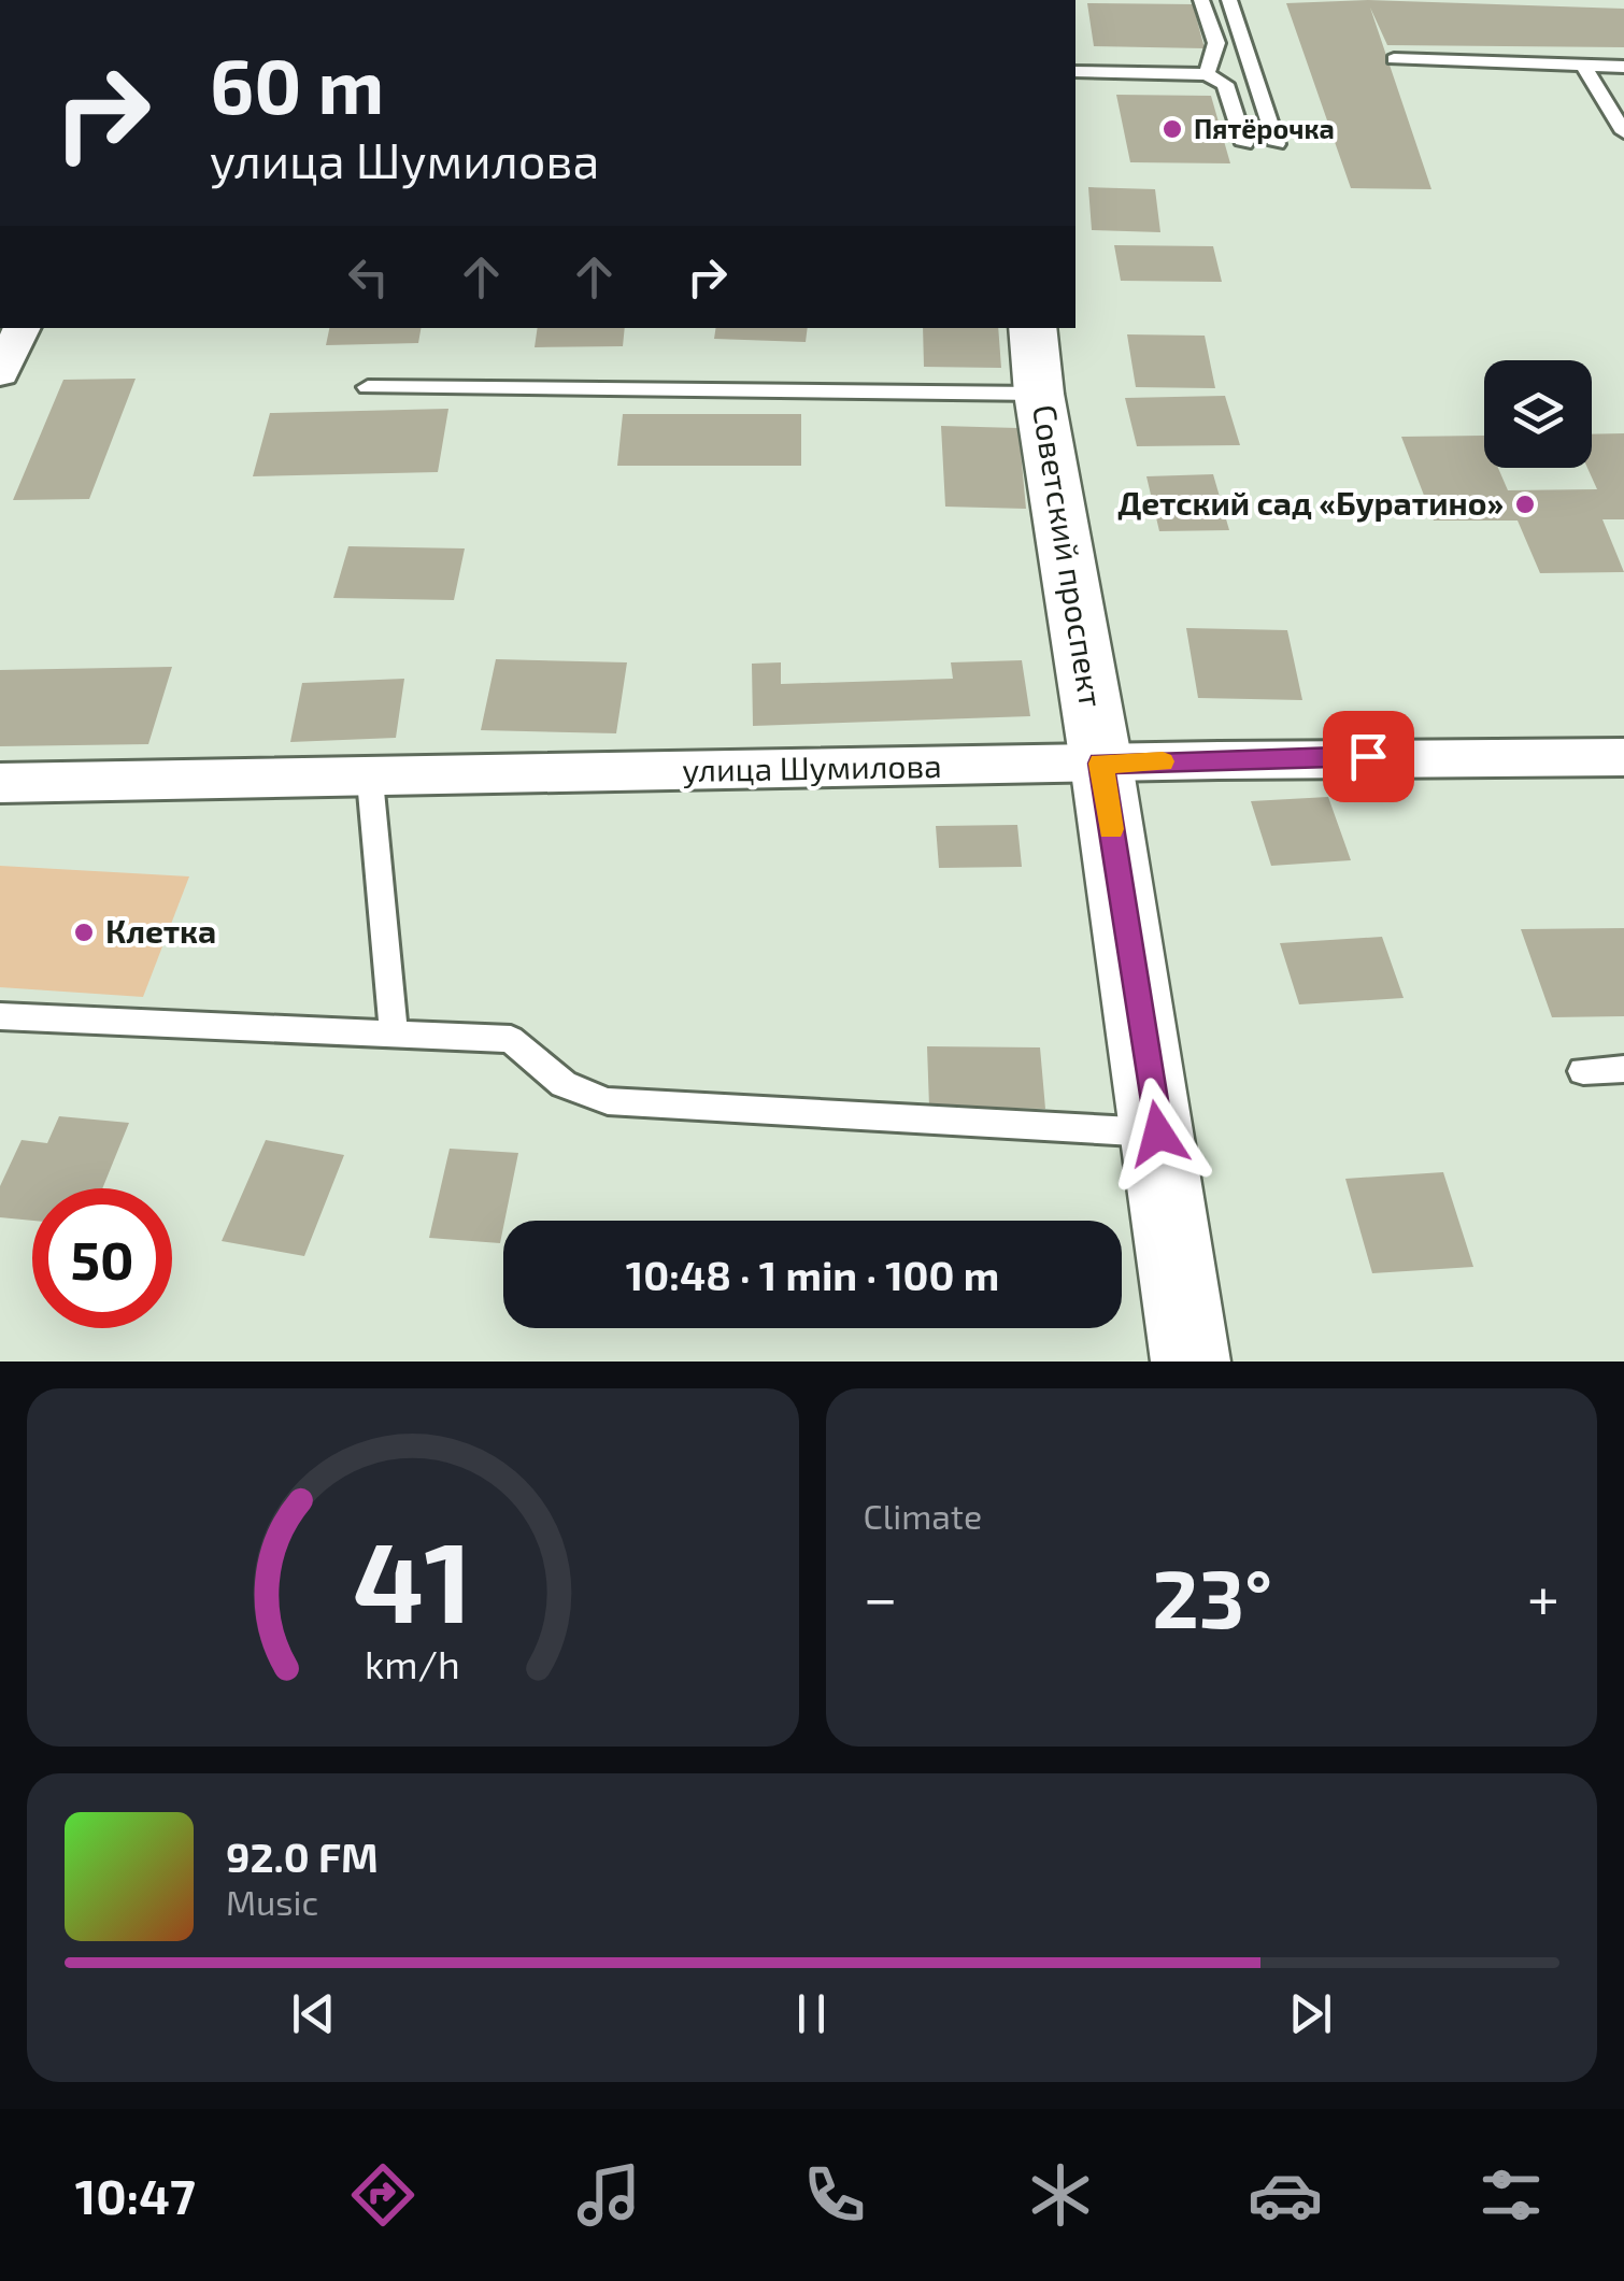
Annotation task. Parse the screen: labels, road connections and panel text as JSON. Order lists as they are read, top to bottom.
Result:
{
  "streets": {
    "main road": ["Советский проспект"],
    "street": ["улица Шумилова"]
  },
  "crossings": [
    ["Советский проспект", "улица Шумилова"]
  ],
  "places": ["Пятёрочка", "Детский сад «Буратино»", "Клетка"],
  "page": {
    "turn": ["60 m", "улица Шумилова"],
    "limit": "50",
    "trip": "10:48 · 1 min · 100 m",
    "tile": "Climate",
    "heat": ["−", "23°", "+"],
    "song": ["92.0 FM", "Music"],
    "tabs": "10:47",
    "gauge": ["41", "km/h"]
  }
}
